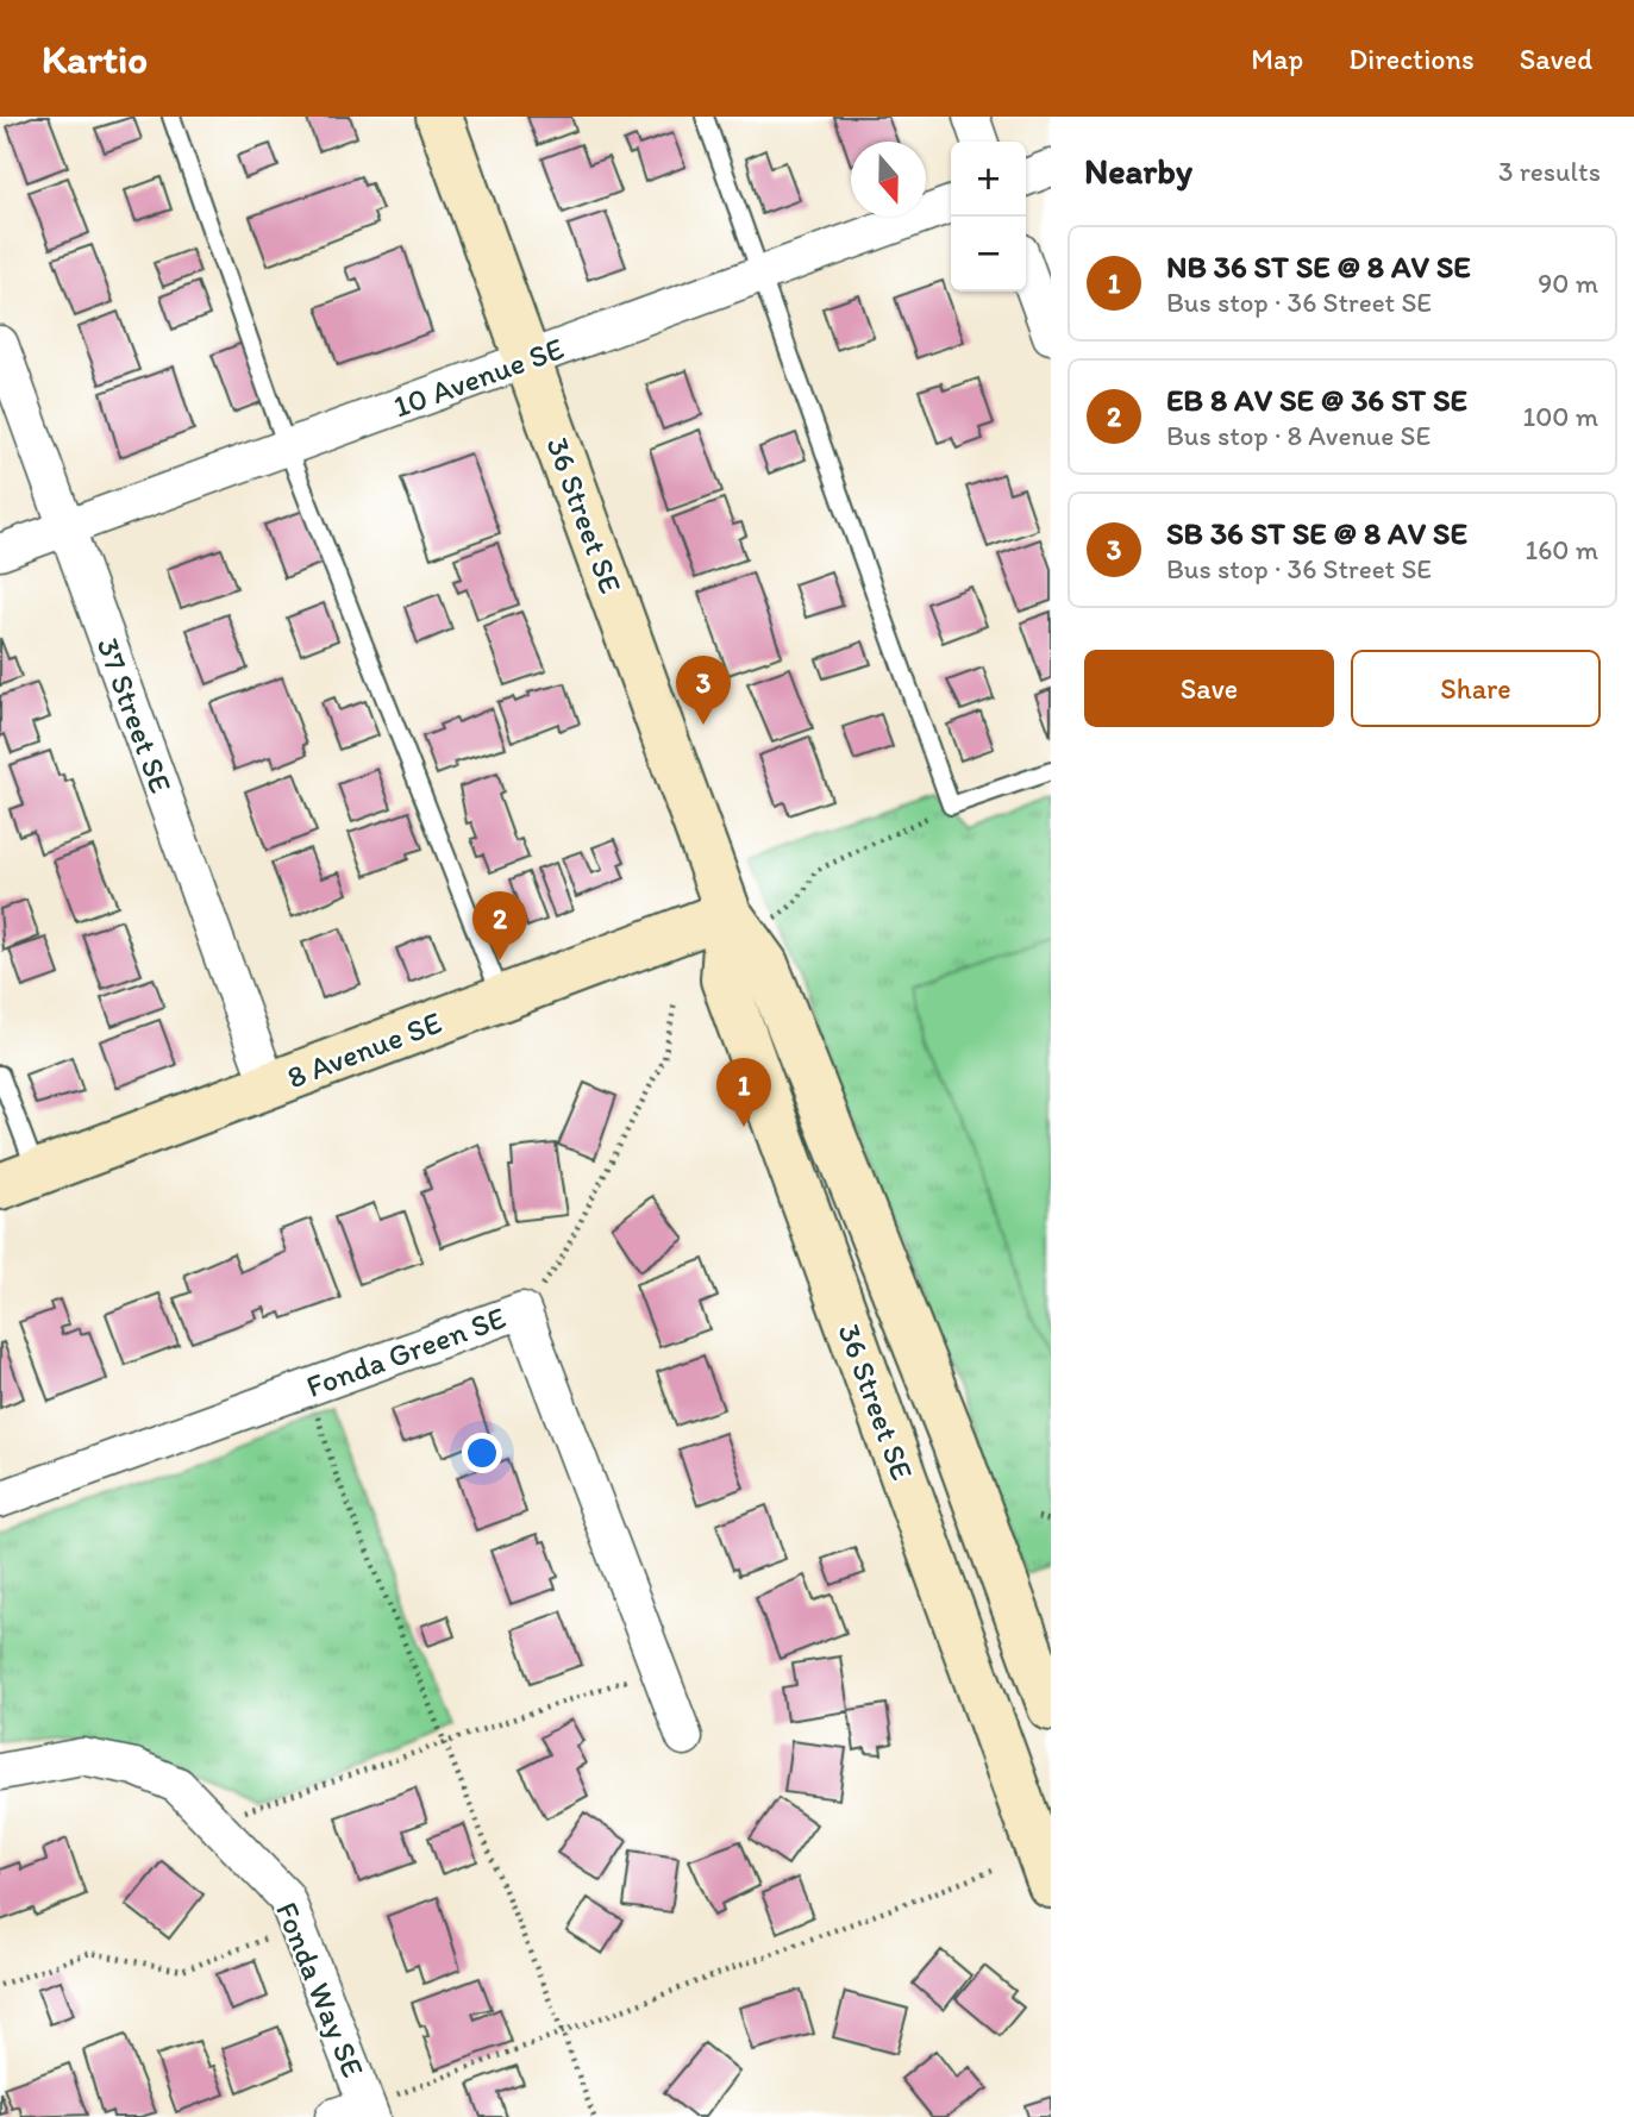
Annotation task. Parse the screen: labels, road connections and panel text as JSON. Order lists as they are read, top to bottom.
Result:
{
  "streets": {
    "main road": ["36 Street SE", "8 Avenue SE"],
    "street": [
      "10 Avenue SE",
      "37 Street SE",
      "Fonda Green SE",
      "Fonda Way SE"
    ]
  },
  "crossings": [
    ["10 Avenue SE", "36 Street SE"],
    ["10 Avenue SE", "37 Street SE"],
    ["36 Street SE", "8 Avenue SE"],
    ["37 Street SE", "8 Avenue SE"]
  ],
  "north": "bottom",
  "page": {
    "header": "Kartio",
    "nav": ["Map", "Directions", "Saved"],
    "heading": ["Nearby", "3 results"],
    "map_buttons": ["+", "−"],
    "list": [
      {
        "mark": "1",
        "name": "NB 36 ST SE @ 8 AV SE",
        "note": "Bus stop · 36 Street SE",
        "value": "90 m"
      },
      {
        "mark": "2",
        "name": "EB 8 AV SE @ 36 ST SE",
        "note": "Bus stop · 8 Avenue SE",
        "value": "100 m"
      },
      {
        "mark": "3",
        "name": "SB 36 ST SE @ 8 AV SE",
        "note": "Bus stop · 36 Street SE",
        "value": "160 m"
      }
    ],
    "buttons": ["Save", "Share"],
    "pins": ["3", "2", "1"]
  }
}
